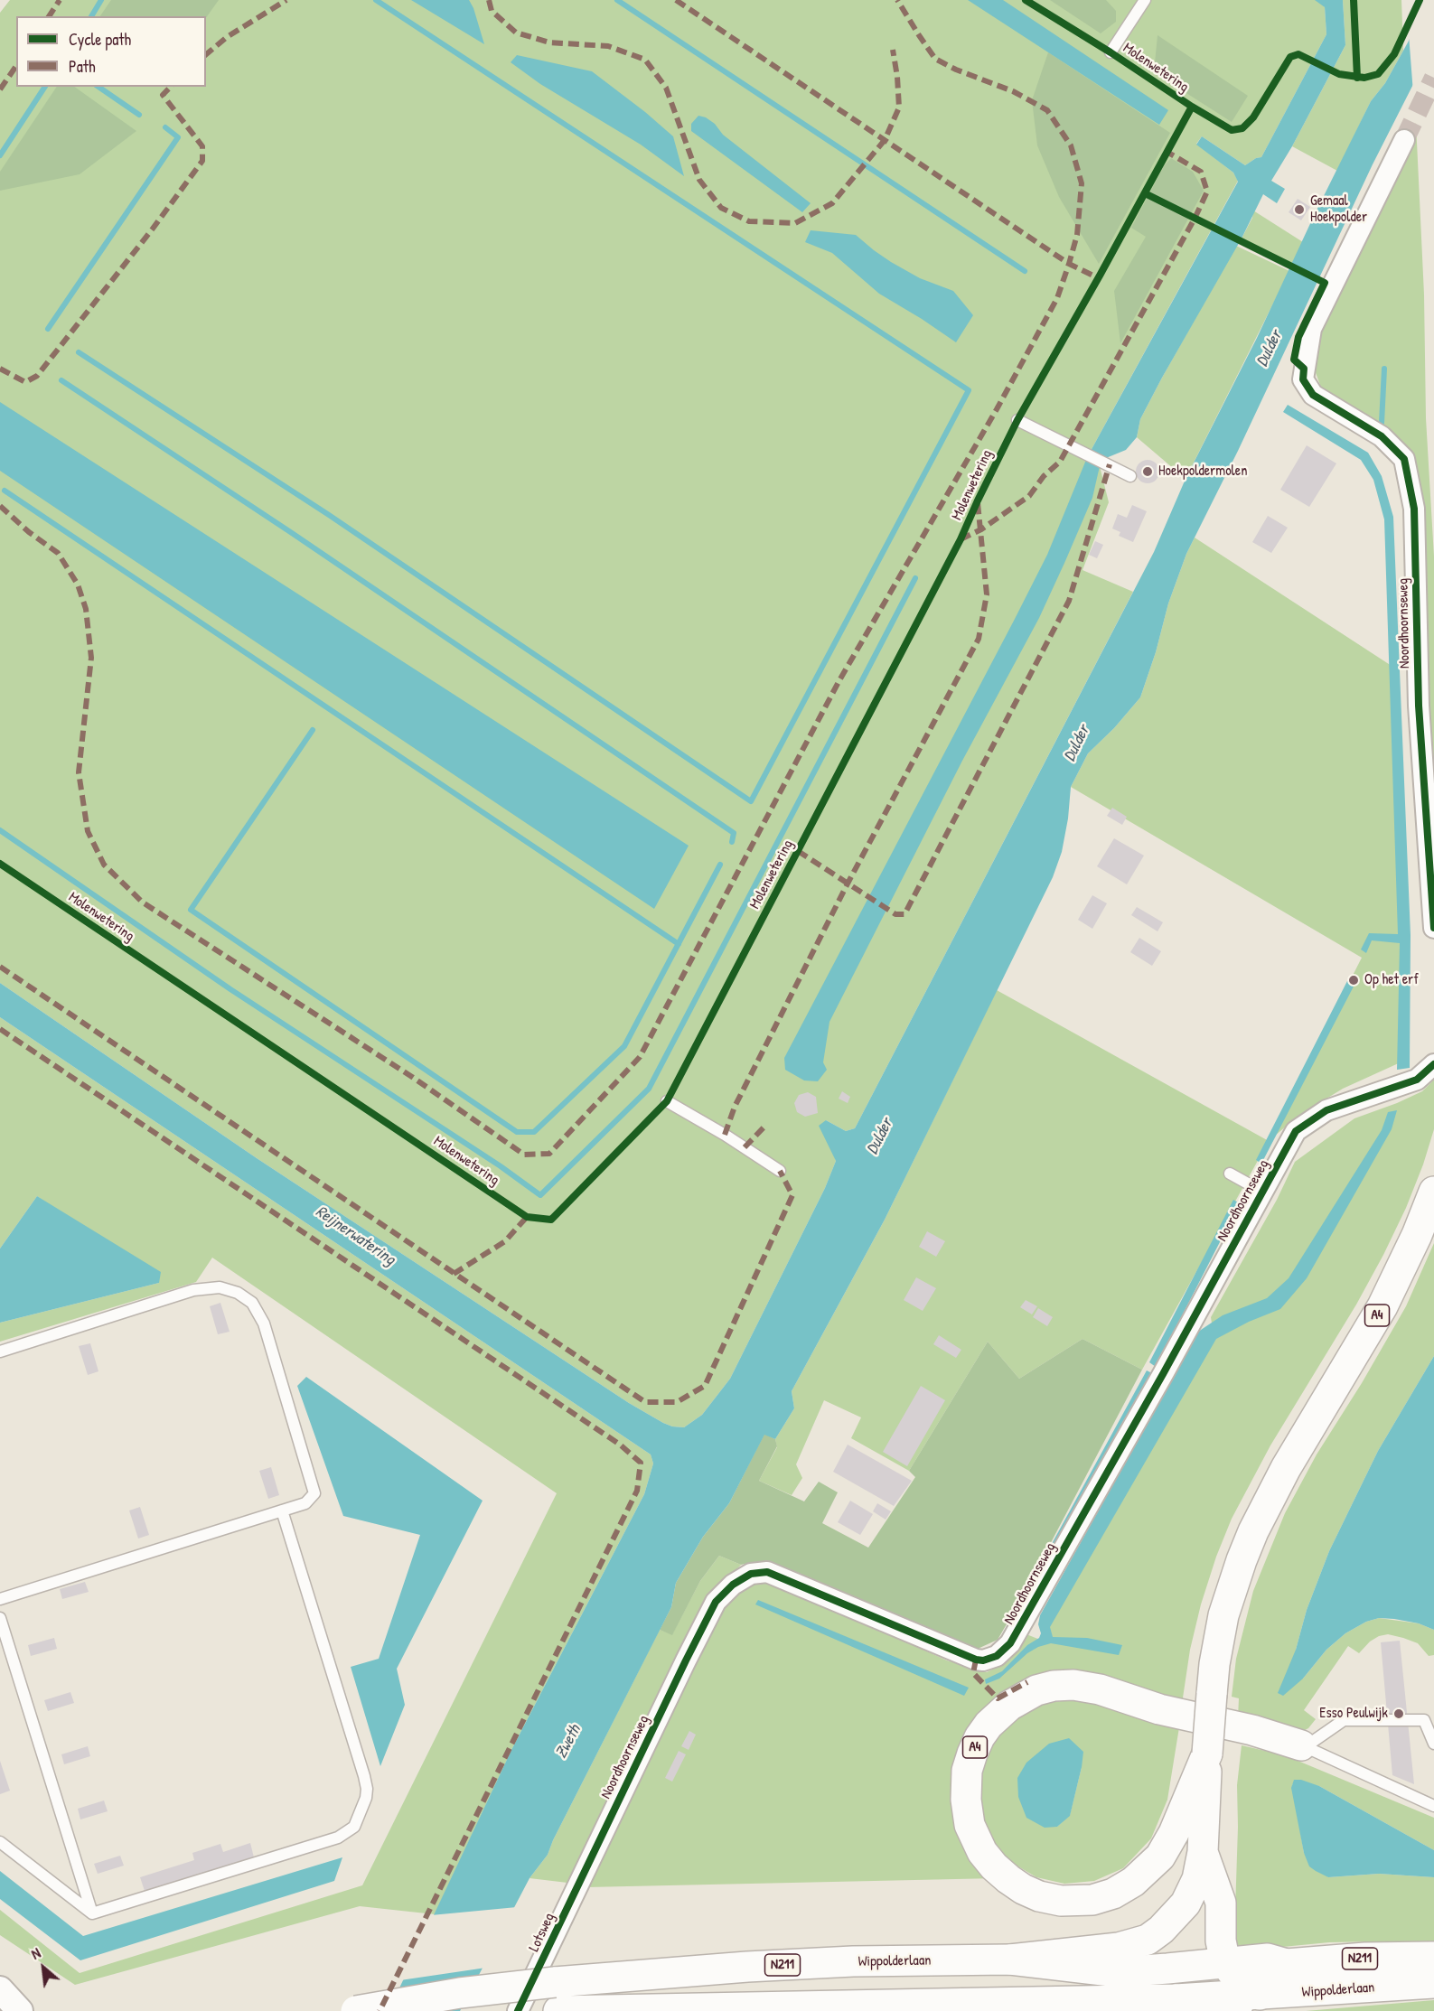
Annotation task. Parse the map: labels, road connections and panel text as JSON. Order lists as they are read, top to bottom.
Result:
{
  "streets": {
    "main road": ["A4", "N211", "Wippolderlaan"],
    "street": ["Noordhoornseweg", "Lotsweg"],
    "cycle path": ["Molenwetering"]
  },
  "crossings": [
    ["Noordhoornseweg", "Lotsweg"],
    ["A4", "Wippolderlaan"]
  ],
  "water": ["Dulder", "Reijnerwatering", "Zweth"],
  "places": [
    "Gemaal Hoekpolder",
    "Hoekpoldermolen",
    "Op het erf",
    "Esso Peulwijk"
  ],
  "legend": ["Cycle path", "Path"],
  "north": "top left"
}
